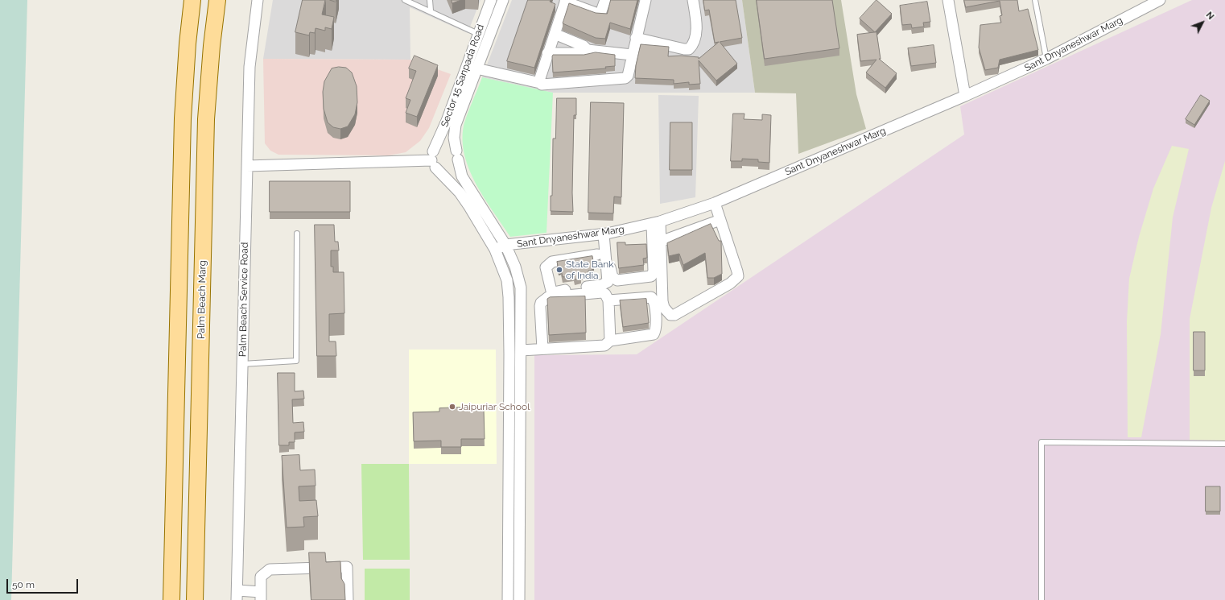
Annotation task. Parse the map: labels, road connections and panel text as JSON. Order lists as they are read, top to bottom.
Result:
{
  "streets": {
    "main road": ["Palm Beach Marg"],
    "street": ["Sant Dnyaneshwar Marg", "Sector 15 Sanpada Road", "Palm Beach Service Road"]
  },
  "crossings": [
    ["Sant Dnyaneshwar Marg", "Sector 15 Sanpada Road"]
  ],
  "places": ["State Bank of India", "Jaipuriar School"],
  "scale_bar": "50 m",
  "north": "top right"
}
